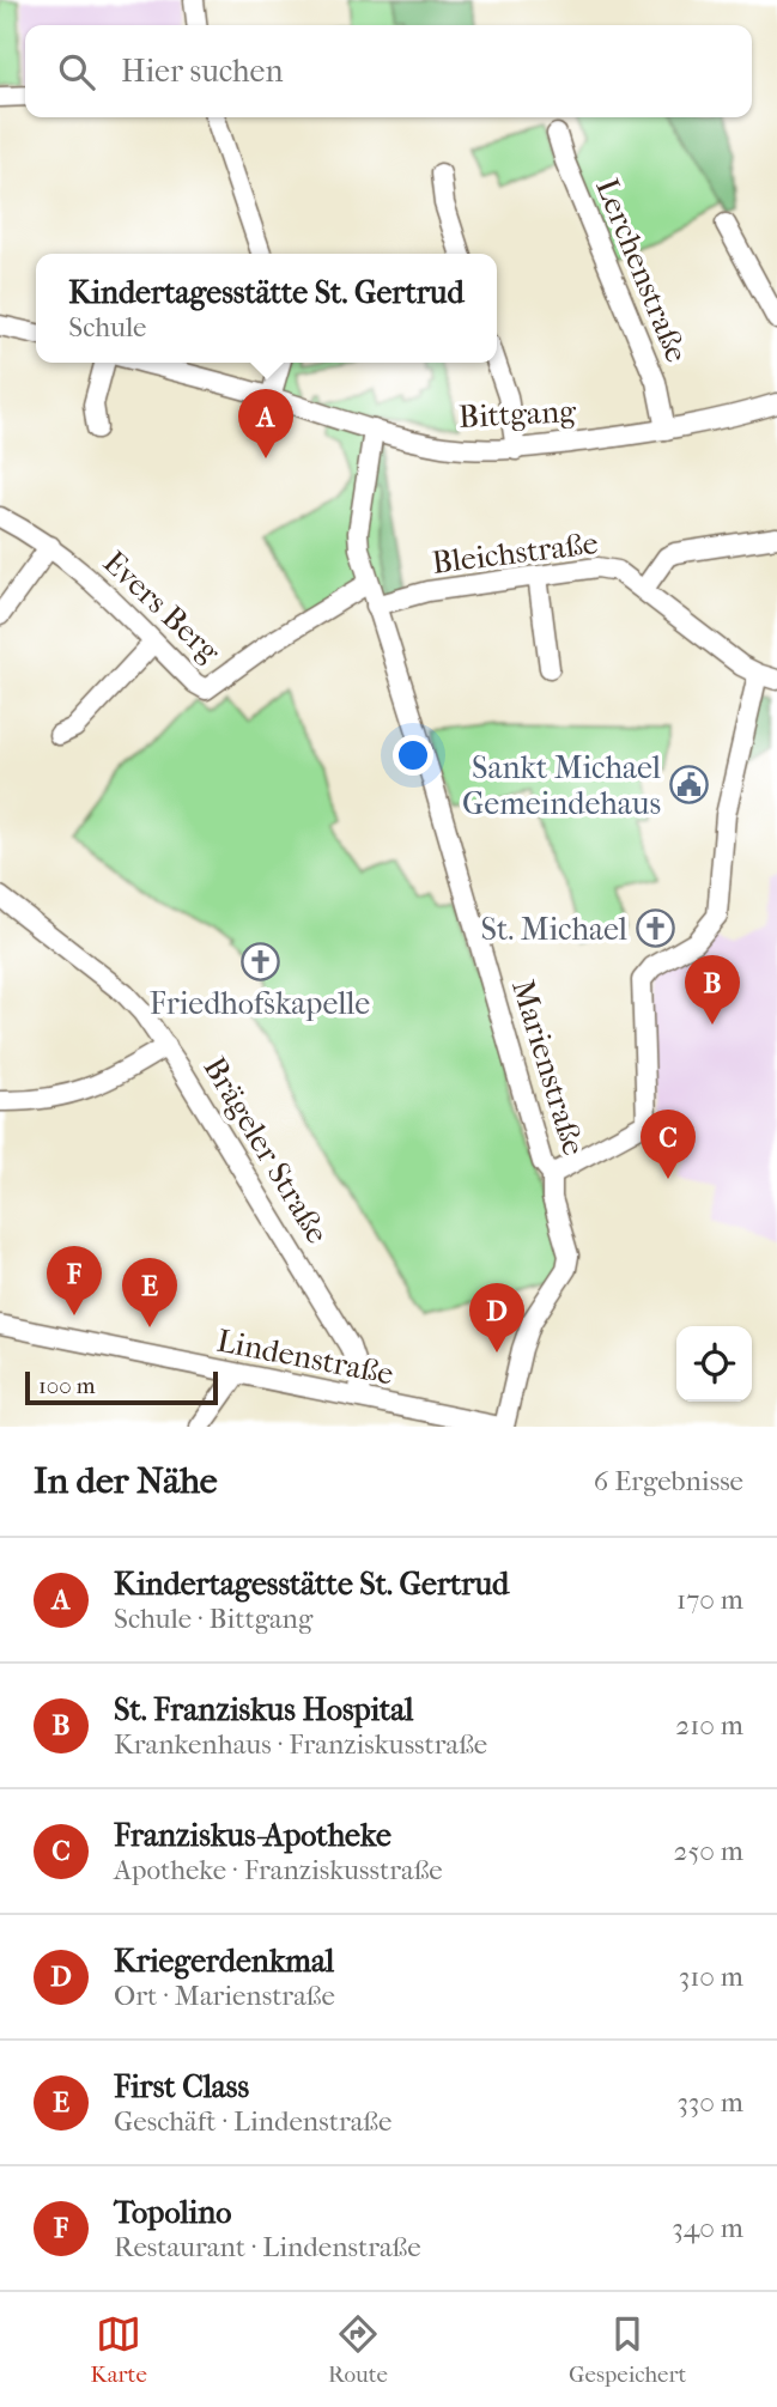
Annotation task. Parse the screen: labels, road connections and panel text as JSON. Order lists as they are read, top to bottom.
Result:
{
  "streets": {
    "street": [
      "Lerchenstraße",
      "Bittgang",
      "Bleichstraße",
      "Evers Berg",
      "Marienstraße",
      "Brägeler Straße",
      "Lindenstraße"
    ]
  },
  "crossings": [
    ["Lerchenstraße", "Bittgang"],
    ["Bittgang", "Marienstraße"],
    ["Bleichstraße", "Marienstraße"],
    ["Evers Berg", "Marienstraße"],
    ["Marienstraße", "Lindenstraße"],
    ["Brägeler Straße", "Lindenstraße"]
  ],
  "places": {
    "public building": ["Sankt Michael Gemeindehaus"],
    "church": ["St. Michael", "Friedhofskapelle"]
  },
  "scale_bar": "100 m",
  "page": {
    "search": "Hier suchen",
    "popup": ["Kindertagesstätte St. Gertrud", "Schule"],
    "pins": [
      "A",
      "B",
      "C",
      "F",
      "E",
      "D"
    ],
    "scale": "100 m",
    "heading": ["In der Nähe", "6 Ergebnisse"],
    "list": [
      {
        "mark": "A",
        "name": "Kindertagesstätte St. Gertrud",
        "note": "Schule · Bittgang",
        "value": "170 m"
      },
      {
        "mark": "B",
        "name": "St. Franziskus Hospital",
        "note": "Krankenhaus · Franziskusstraße",
        "value": "210 m"
      },
      {
        "mark": "C",
        "name": "Franziskus-Apotheke",
        "note": "Apotheke · Franziskusstraße",
        "value": "250 m"
      },
      {
        "mark": "D",
        "name": "Kriegerdenkmal",
        "note": "Ort · Marienstraße",
        "value": "310 m"
      },
      {
        "mark": "E",
        "name": "First Class",
        "note": "Geschäft · Lindenstraße",
        "value": "330 m"
      },
      {
        "mark": "F",
        "name": "Topolino",
        "note": "Restaurant · Lindenstraße",
        "value": "340 m"
      }
    ],
    "nav": ["Karte", "Route", "Gespeichert"]
  }
}
